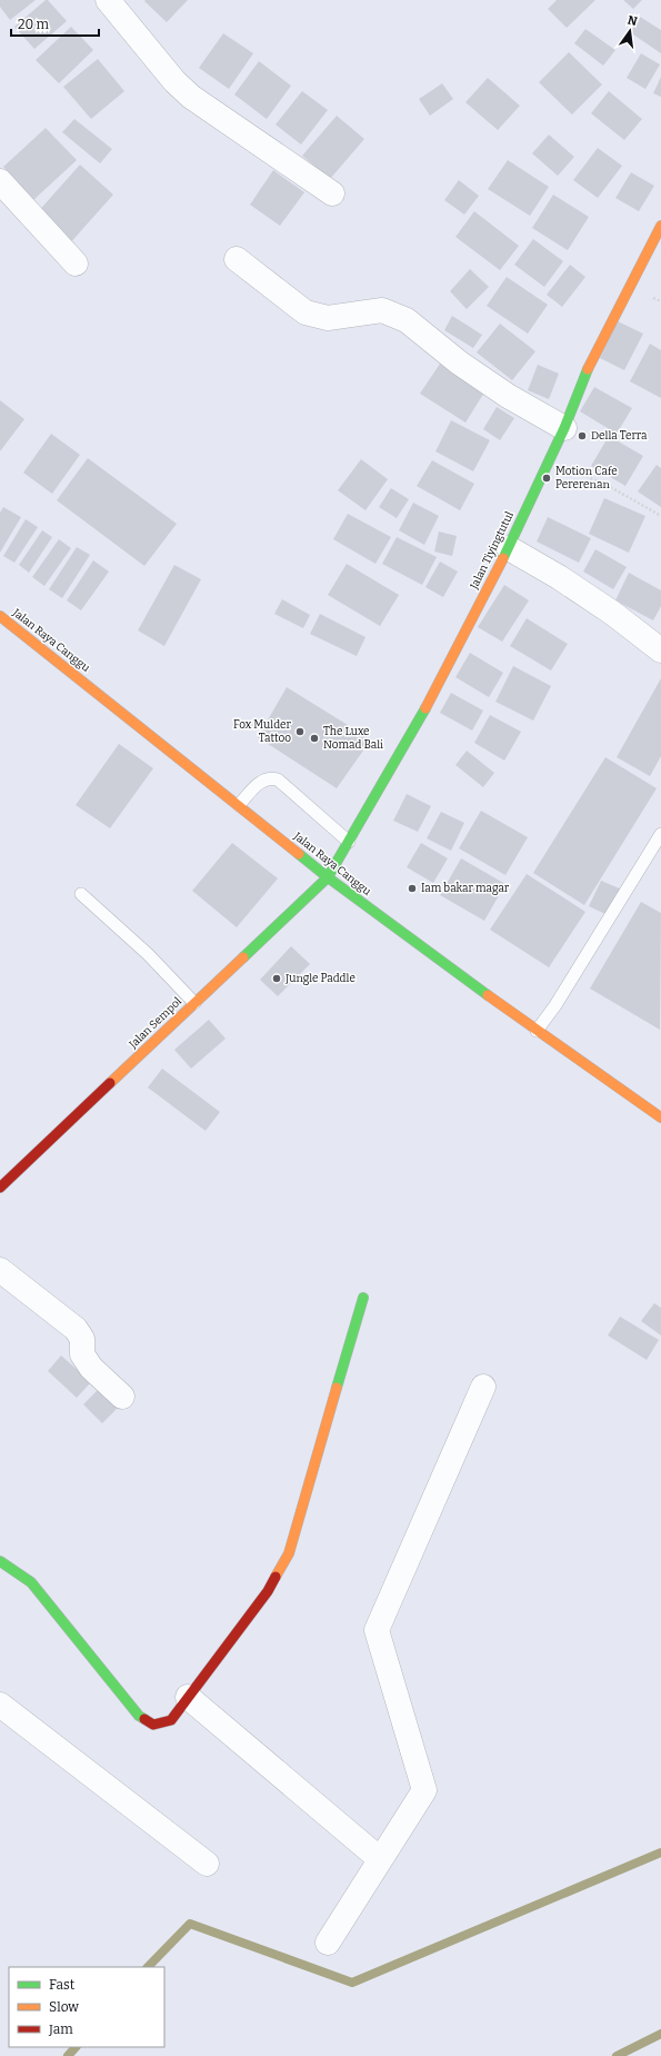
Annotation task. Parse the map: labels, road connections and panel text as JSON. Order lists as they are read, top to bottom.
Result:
{
  "streets": {
    "street": ["Jalan Tiyingtutul", "Jalan Raya Canggu", "Jalan Sempol"]
  },
  "crossings": [
    ["Jalan Tiyingtutul", "Jalan Raya Canggu"],
    ["Jalan Tiyingtutul", "Jalan Sempol"],
    ["Jalan Raya Canggu", "Jalan Sempol"]
  ],
  "places": [
    "Della Terra",
    "Motion Cafe Pererenan",
    "Fox Mulder Tattoo",
    "The Luxe Nomad Bali",
    "Iam bakar magar",
    "Jungle Paddle"
  ],
  "legend": ["Fast", "Slow", "Jam"],
  "scale_bar": "20 m",
  "north": "top"
}
